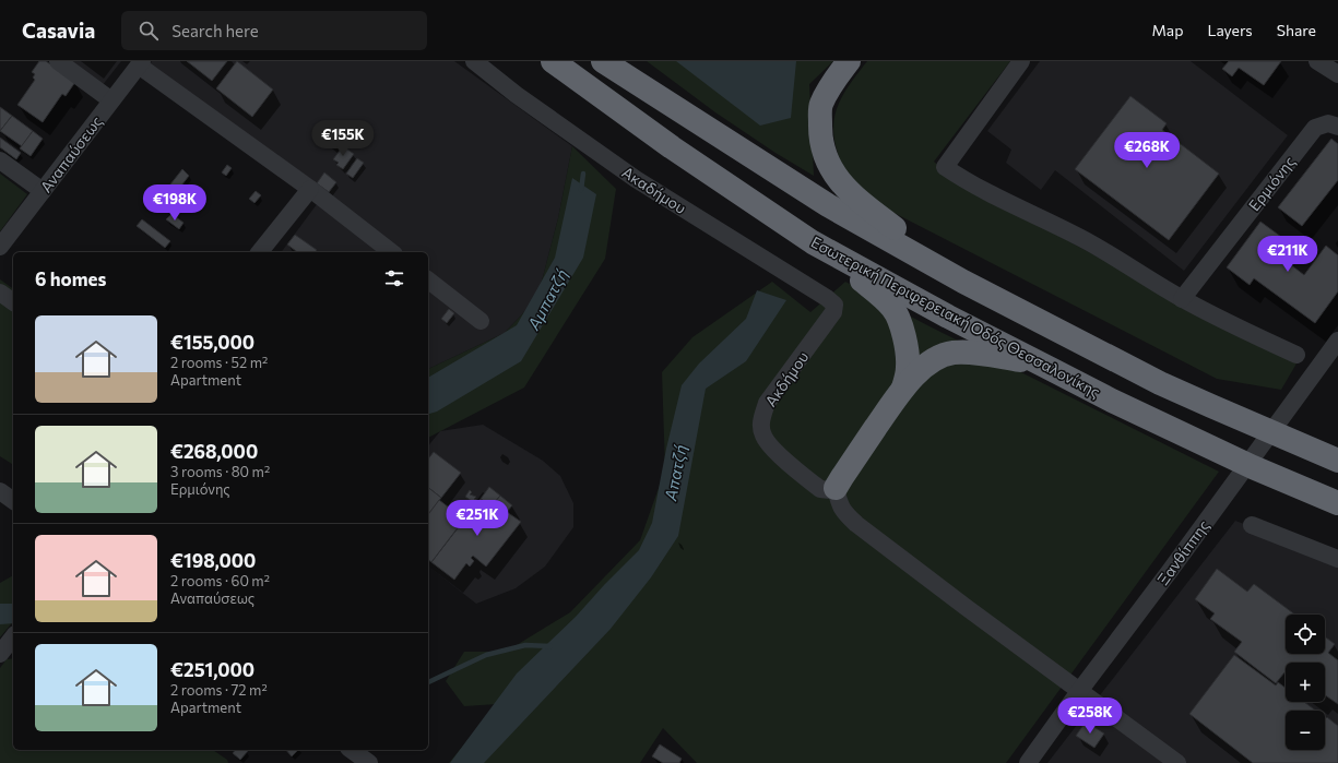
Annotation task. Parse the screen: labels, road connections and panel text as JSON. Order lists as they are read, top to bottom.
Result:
{
  "streets": {
    "highway": ["Εσωτερική Περιφερειακή Οδός Θεσσαλονίκης"],
    "street": [
      "Αναπαύσεως",
      "Ερμιόνης",
      "Ακαδήμου",
      "Ακδήμου",
      "Ξανθίππης"
    ]
  },
  "crossings": [
    ["Ακαδήμου", "Ακδήμου"]
  ],
  "water": ["Αμπατζή", "Απατζή"],
  "page": {
    "header": "Casavia",
    "search": "Search here",
    "nav": ["Map", "Layers", "Share"],
    "price": [
      "€155K",
      "€268K",
      "€198K",
      "€211K",
      "€251K",
      "€258K"
    ],
    "heading": "6 homes",
    "list": [
      {
        "name": "€155,000",
        "note": "2 rooms · 52 m² · Apartment"
      },
      {
        "name": "€268,000",
        "note": "3 rooms · 80 m² · Ερμιόνης"
      },
      {
        "name": "€198,000",
        "note": "2 rooms · 60 m² · Αναπαύσεως"
      },
      {
        "name": "€251,000",
        "note": "2 rooms · 72 m² · Apartment"
      }
    ],
    "map_buttons": ["+", "−"]
  }
}
